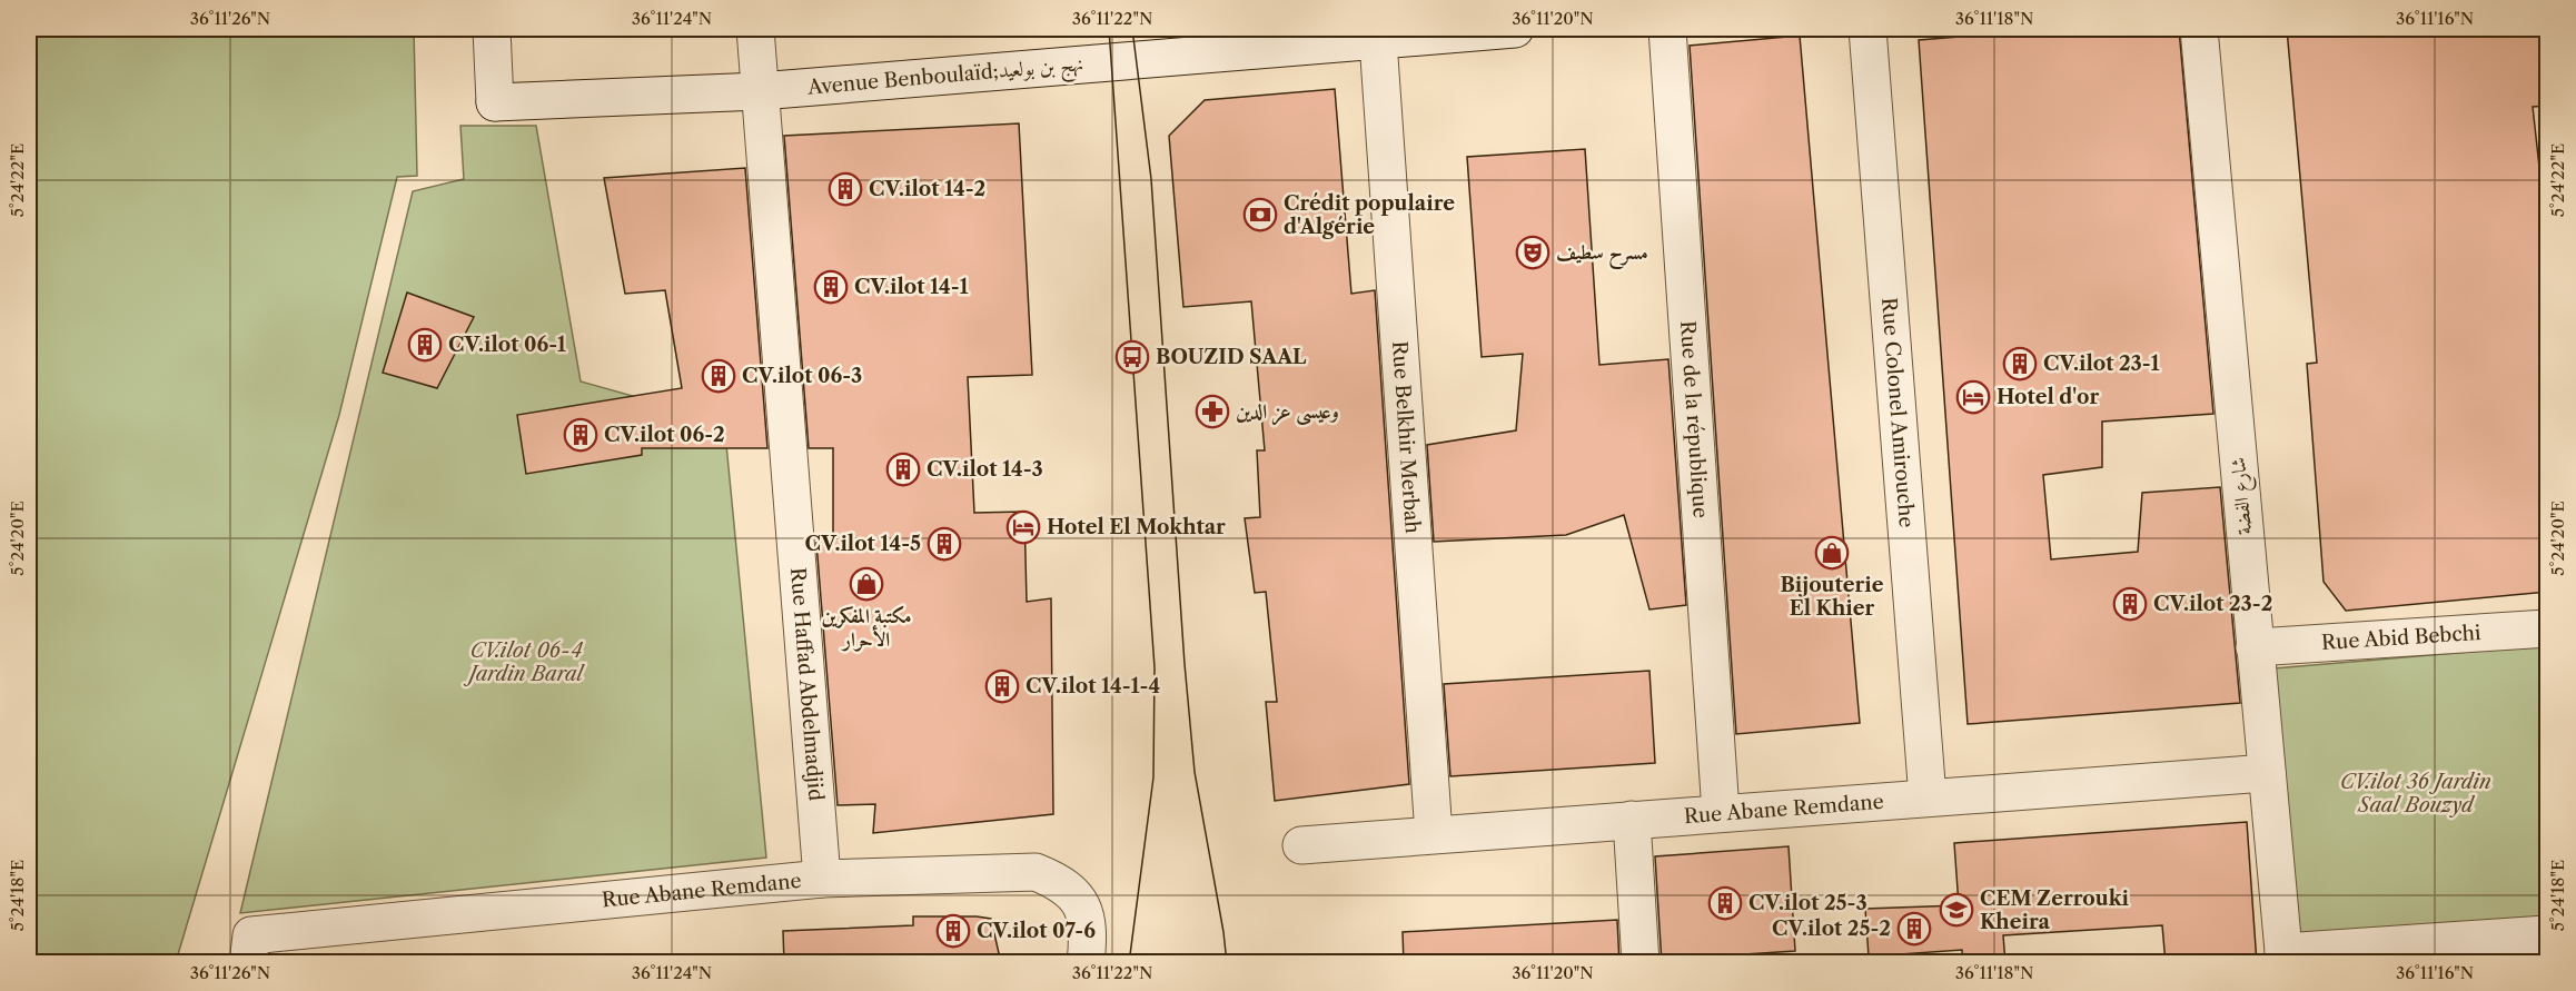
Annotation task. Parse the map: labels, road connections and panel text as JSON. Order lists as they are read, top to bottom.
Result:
{
  "streets": {
    "street": [
      "Avenue Benboulaïd;نهج بن بولعيد",
      "Rue Colonel Amirouche",
      "Rue de la république",
      "Rue Belkhir Merbah",
      "شارع الفضة",
      "Rue Abid Bebchi",
      "Rue Haffad Abdelmadjid",
      "Rue Abane Remdane"
    ]
  },
  "crossings": [
    ["Avenue Benboulaïd;نهج بن بولعيد", "Rue Belkhir Merbah"],
    ["Avenue Benboulaïd;نهج بن بولعيد", "Rue Haffad Abdelmadjid"],
    ["Rue Colonel Amirouche", "Rue Abane Remdane"],
    ["Rue de la république", "Rue Abane Remdane"],
    ["Rue Belkhir Merbah", "Rue Abane Remdane"],
    ["شارع الفضة", "Rue Abid Bebchi"],
    ["شارع الفضة", "Rue Abane Remdane"],
    ["Rue Haffad Abdelmadjid", "Rue Abane Remdane"]
  ],
  "parks": ["CV.ilot 06-4 Jardin Baral", "CV.ilot 36 Jardin Saal Bouzyd"],
  "places": {
    "building": [
      "CV.ilot 14-2",
      "CV.ilot 14-1",
      "CV.ilot 06-1",
      "CV.ilot 23-1",
      "CV.ilot 06-3",
      "CV.ilot 06-2",
      "CV.ilot 14-3",
      "CV.ilot 14-5",
      "CV.ilot 23-2",
      "CV.ilot 14-1-4",
      "CV.ilot 25-3",
      "CV.ilot 25-2",
      "CV.ilot 07-6"
    ],
    "bank": ["Crédit populaire d'Algérie"],
    "theatre": ["مسرح سطيف"],
    "bus stop": ["BOUZID SAAL"],
    "hotel": ["Hotel d'or", "Hotel El Mokhtar"],
    "pharmacy": ["وعيسى عز الدين"],
    "shop": ["Bijouterie El Khier", "مكتبة المفكرين الأحرار"],
    "school or university": ["CEM Zerrouki Kheira"]
  },
  "coordinates": [
    "36°11'26\"N",
    "36°11'24\"N",
    "36°11'22\"N",
    "36°11'20\"N",
    "36°11'18\"N",
    "36°11'16\"N",
    "5°24'22\"E",
    "5°24'20\"E",
    "5°24'18\"E"
  ]
}
